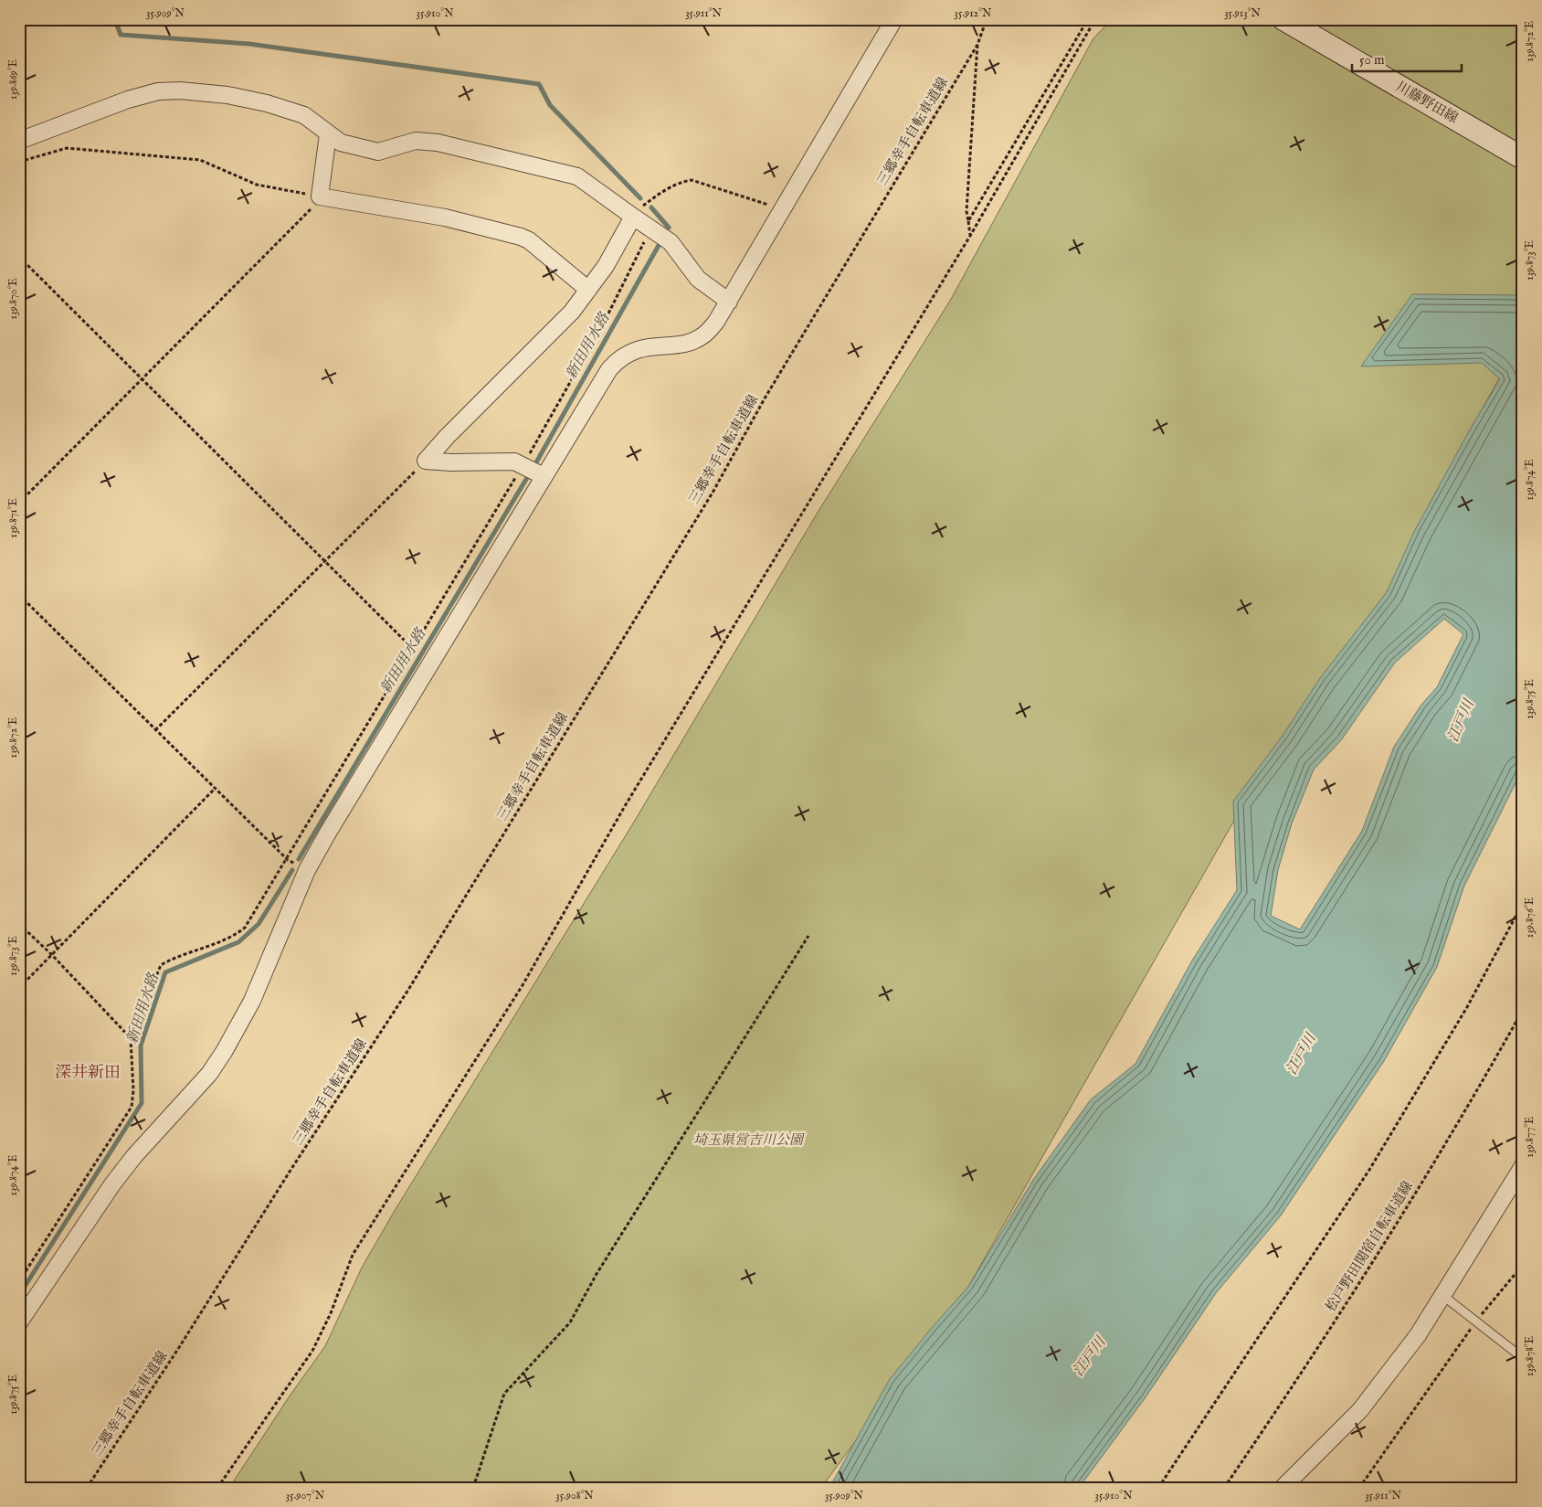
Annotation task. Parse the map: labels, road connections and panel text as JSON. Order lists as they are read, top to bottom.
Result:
{
  "streets": {
    "main road": ["川藤野田線"],
    "path": ["三郷幸手自転車道線", "松戸野田関宿自転車道線"]
  },
  "districts": ["深井新田"],
  "water": ["新田用水路", "江戸川"],
  "parks": ["埼玉県営吉川公園"],
  "scale_bar": "50 m",
  "coordinates": [
    "35.909°N",
    "35.910°N",
    "35.911°N",
    "35.912°N",
    "35.913°N",
    "139.872°E",
    "139.869°E",
    "139.873°E",
    "139.870°E",
    "139.874°E",
    "139.871°E",
    "139.875°E",
    "139.876°E",
    "139.877°E",
    "139.878°E",
    "35.907°N",
    "35.908°N"
  ]
}
